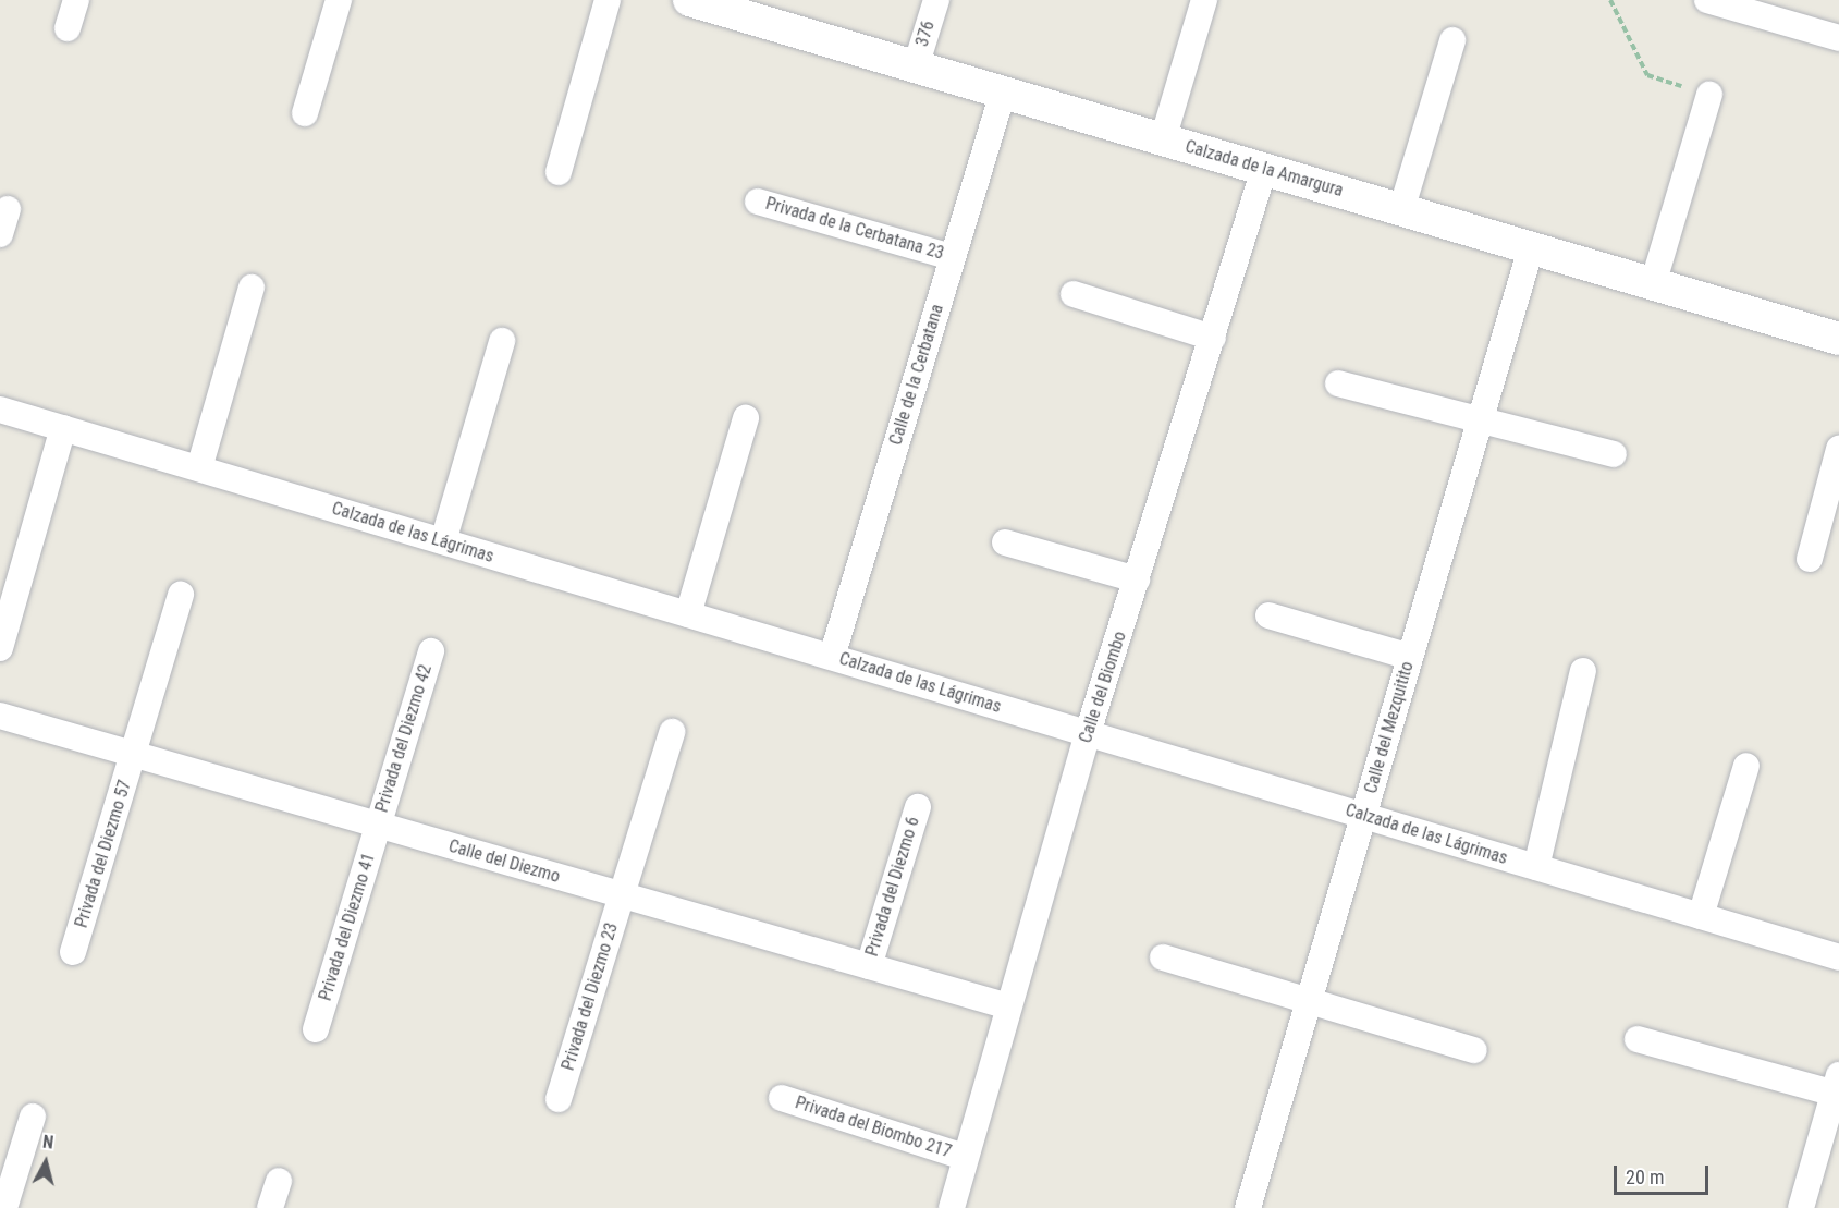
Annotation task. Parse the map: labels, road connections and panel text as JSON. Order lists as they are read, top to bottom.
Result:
{
  "streets": {
    "street": [
      "376",
      "Calzada de la Amargura",
      "Privada de la Cerbatana 23",
      "Calle de la Cerbatana",
      "Calzada de las Lágrimas",
      "Calle del Biombo",
      "Calle del Mezquitito",
      "Privada del Diezmo 42",
      "Privada del Diezmo 57",
      "Calle del Diezmo",
      "Privada del Diezmo 6",
      "Privada del Diezmo 41",
      "Privada del Diezmo 23",
      "Privada del Biombo 217"
    ]
  },
  "crossings": [
    ["376", "Calzada de la Amargura"],
    ["Calzada de la Amargura", "Calle de la Cerbatana"],
    ["Calzada de la Amargura", "Calle del Biombo"],
    ["Calzada de la Amargura", "Calle del Mezquitito"],
    ["Privada de la Cerbatana 23", "Calle de la Cerbatana"],
    ["Calle de la Cerbatana", "Calzada de las Lágrimas"],
    ["Calzada de las Lágrimas", "Calle del Biombo"],
    ["Calzada de las Lágrimas", "Calle del Mezquitito"],
    ["Calle del Biombo", "Calle del Diezmo"],
    ["Calle del Biombo", "Privada del Biombo 217"],
    ["Privada del Diezmo 42", "Calle del Diezmo"],
    ["Privada del Diezmo 42", "Privada del Diezmo 41"],
    ["Privada del Diezmo 57", "Calle del Diezmo"],
    ["Calle del Diezmo", "Privada del Diezmo 6"],
    ["Calle del Diezmo", "Privada del Diezmo 41"],
    ["Calle del Diezmo", "Privada del Diezmo 23"]
  ],
  "scale_bar": "20 m",
  "north": "top"
}
